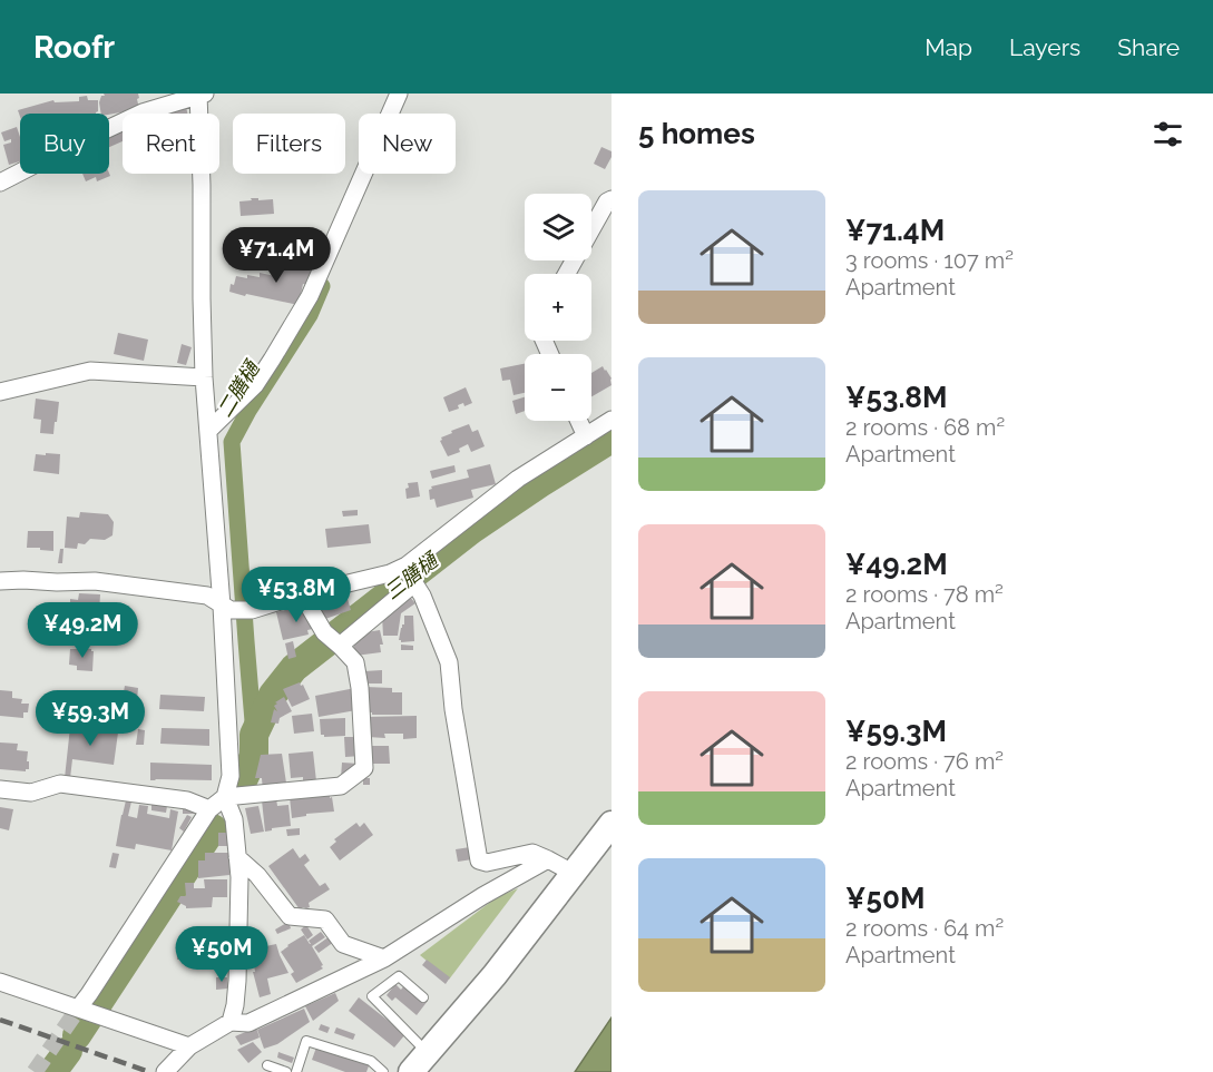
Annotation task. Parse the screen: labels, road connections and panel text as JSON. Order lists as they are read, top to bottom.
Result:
{
  "water": ["二膳樋", "三膳樋"],
  "page": {
    "header": "Roofr",
    "nav": ["Map", "Layers", "Share"],
    "heading": "5 homes",
    "chip": [
      "Buy",
      "Rent",
      "Filters",
      "New"
    ],
    "list": [
      {
        "name": "¥71.4M",
        "note": "3 rooms · 107 m² · Apartment"
      },
      {
        "name": "¥53.8M",
        "note": "2 rooms · 68 m² · Apartment"
      },
      {
        "name": "¥49.2M",
        "note": "2 rooms · 78 m² · Apartment"
      },
      {
        "name": "¥59.3M",
        "note": "2 rooms · 76 m² · Apartment"
      },
      {
        "name": "¥50M",
        "note": "2 rooms · 64 m² · Apartment"
      }
    ],
    "map_buttons": ["+", "−"],
    "price": [
      "¥71.4M",
      "¥53.8M",
      "¥49.2M",
      "¥59.3M",
      "¥50M"
    ]
  }
}
